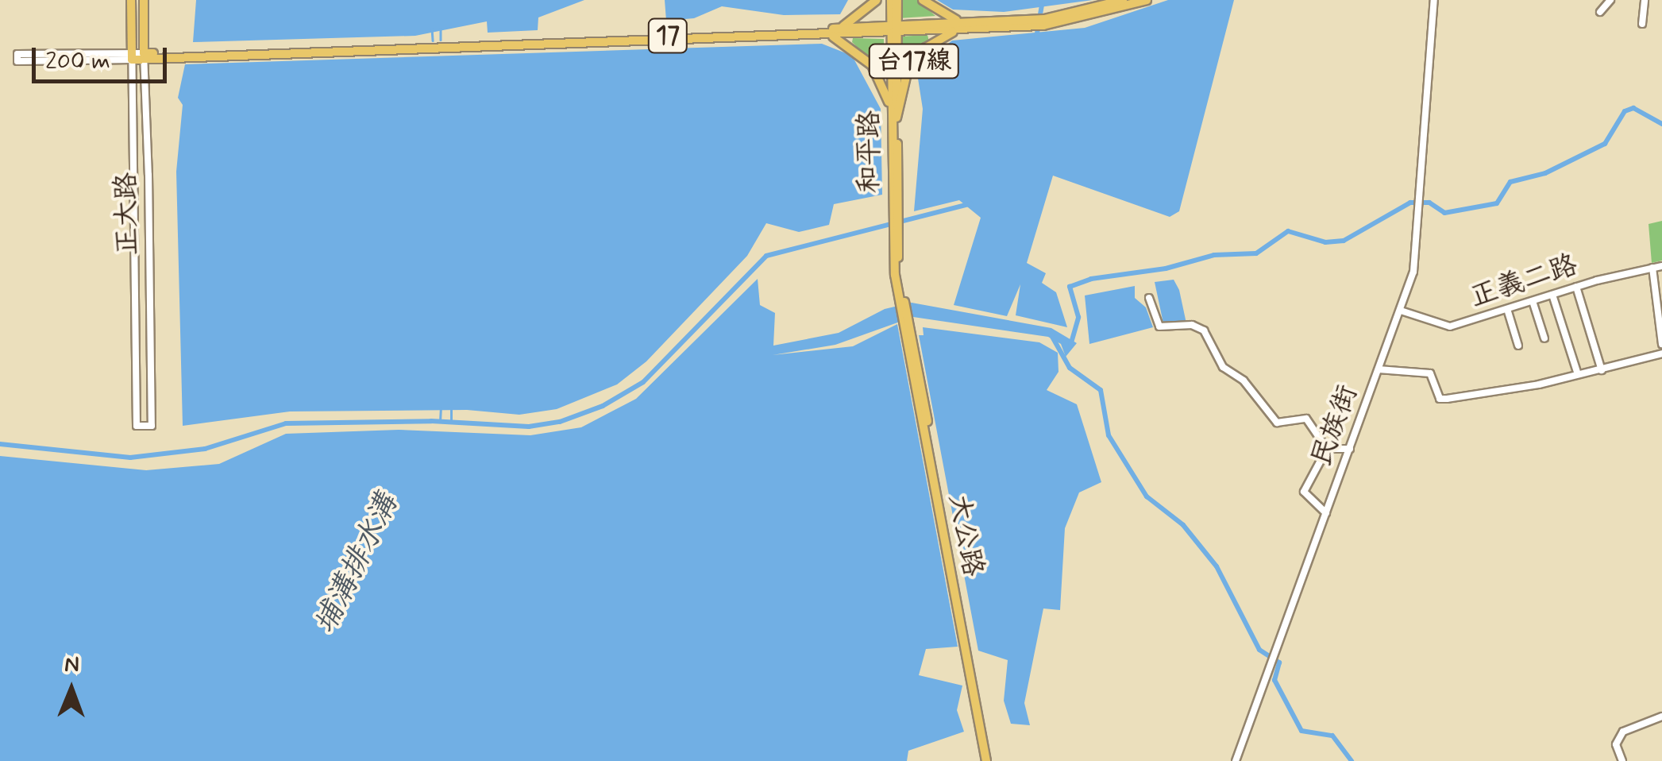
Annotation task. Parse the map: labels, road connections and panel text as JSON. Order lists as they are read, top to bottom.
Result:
{
  "streets": {
    "main road": [
      "17",
      "台17線",
      "和平路",
      "正大路",
      "大公路"
    ],
    "street": ["正義二路", "民族街"]
  },
  "crossings": [
    ["17", "台17線"],
    ["17", "和平路"],
    ["17", "正大路"],
    ["台17線", "和平路"],
    ["和平路", "大公路"],
    ["正義二路", "民族街"]
  ],
  "water": ["埔溝排水溝"],
  "scale_bar": "200 m",
  "north": "top"
}
